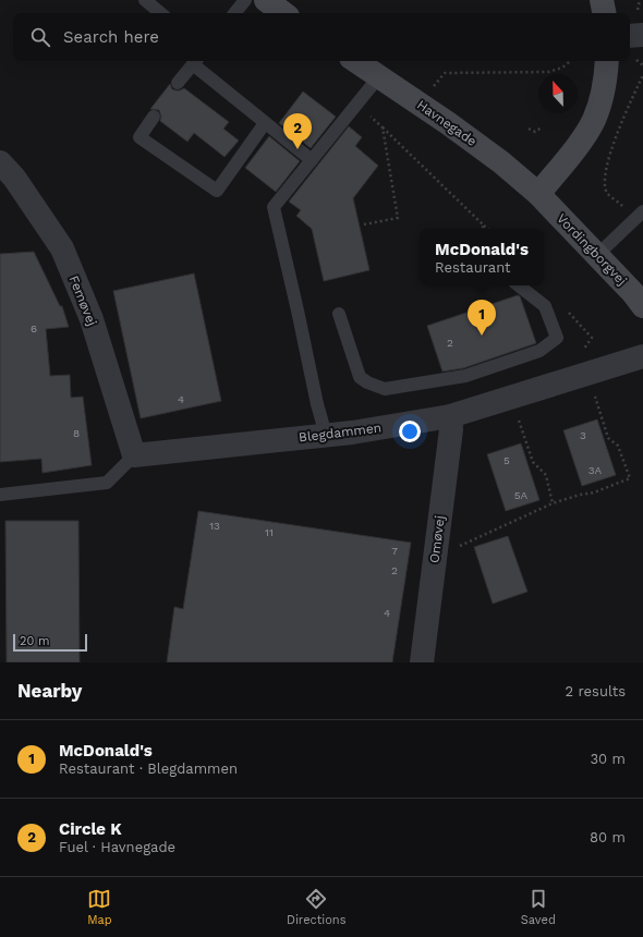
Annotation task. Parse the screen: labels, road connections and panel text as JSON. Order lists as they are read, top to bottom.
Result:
{
  "streets": {
    "main road": ["Havnegade", "Vordingborgvej"],
    "street": ["Femøvej", "Blegdammen", "Omøvej"]
  },
  "crossings": [
    ["Havnegade", "Vordingborgvej"],
    ["Femøvej", "Blegdammen"],
    ["Blegdammen", "Omøvej"]
  ],
  "house_numbers": [
    "6",
    "2",
    "4",
    "8",
    "3",
    "5",
    "3A",
    "5A",
    "13",
    "11",
    "7",
    "2",
    "4"
  ],
  "scale_bar": "20 m",
  "north": "top",
  "page": {
    "search": "Search here",
    "pins": ["2", "1"],
    "popup": ["McDonald's", "Restaurant"],
    "scale": "20 m",
    "heading": ["Nearby", "2 results"],
    "list": [
      {
        "mark": "1",
        "name": "McDonald's",
        "note": "Restaurant · Blegdammen",
        "value": "30 m"
      },
      {
        "mark": "2",
        "name": "Circle K",
        "note": "Fuel · Havnegade",
        "value": "80 m"
      }
    ],
    "nav": ["Map", "Directions", "Saved"]
  }
}
